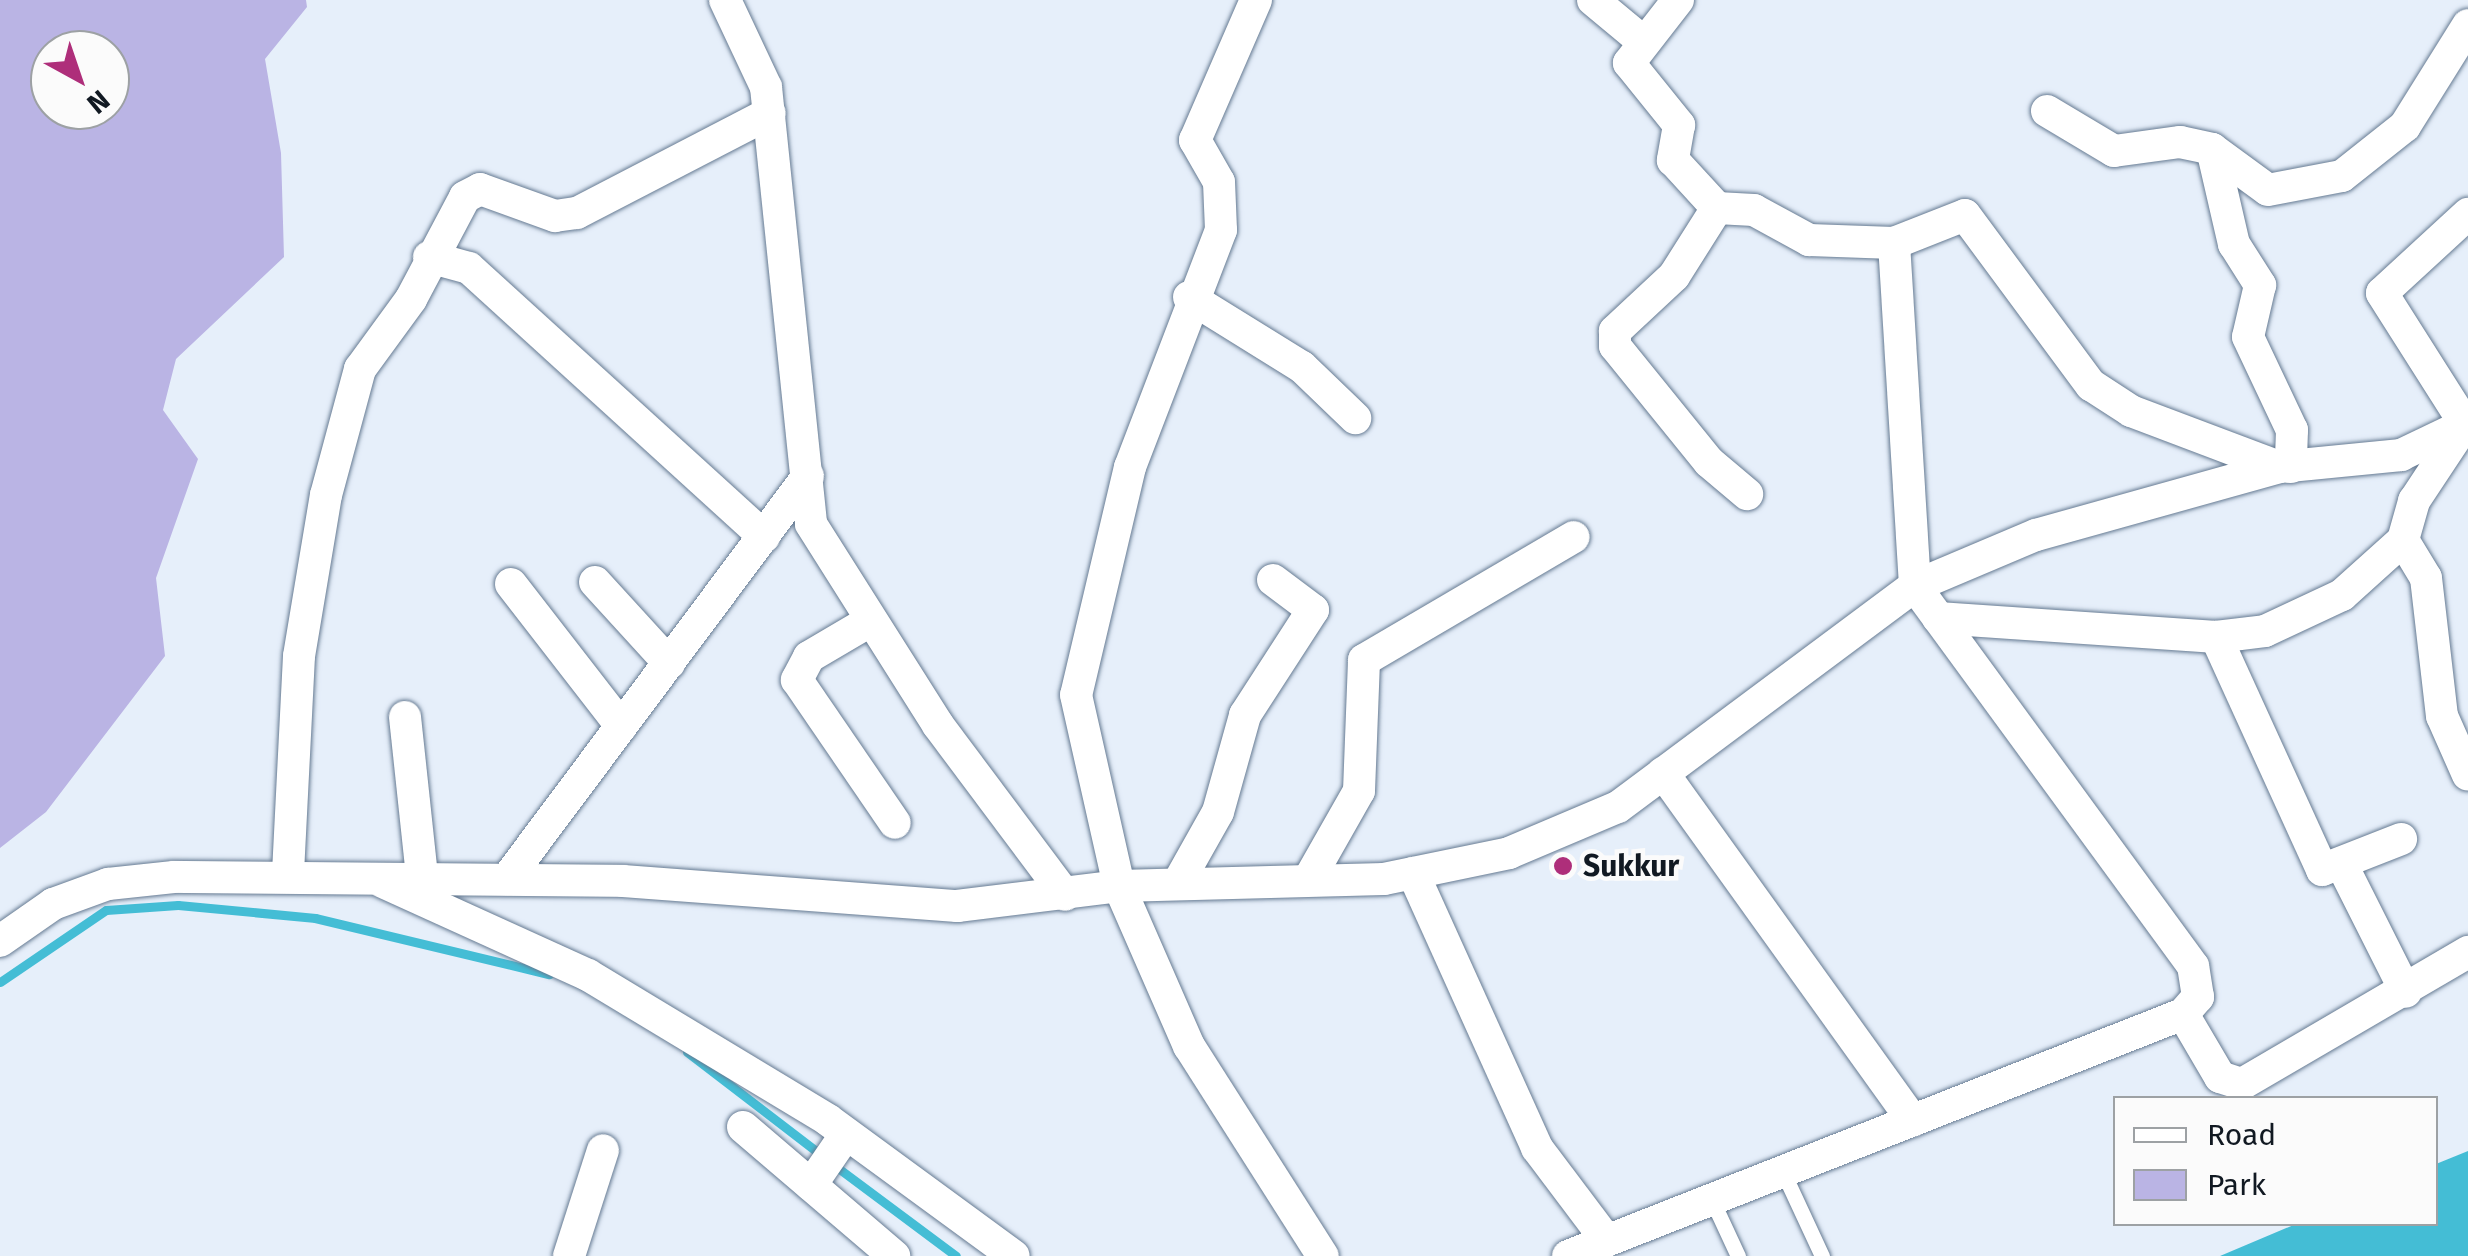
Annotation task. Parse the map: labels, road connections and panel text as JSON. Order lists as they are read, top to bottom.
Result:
{
  "places": ["Sukkur"],
  "legend": ["Road", "Park"],
  "north": "bottom right"
}
